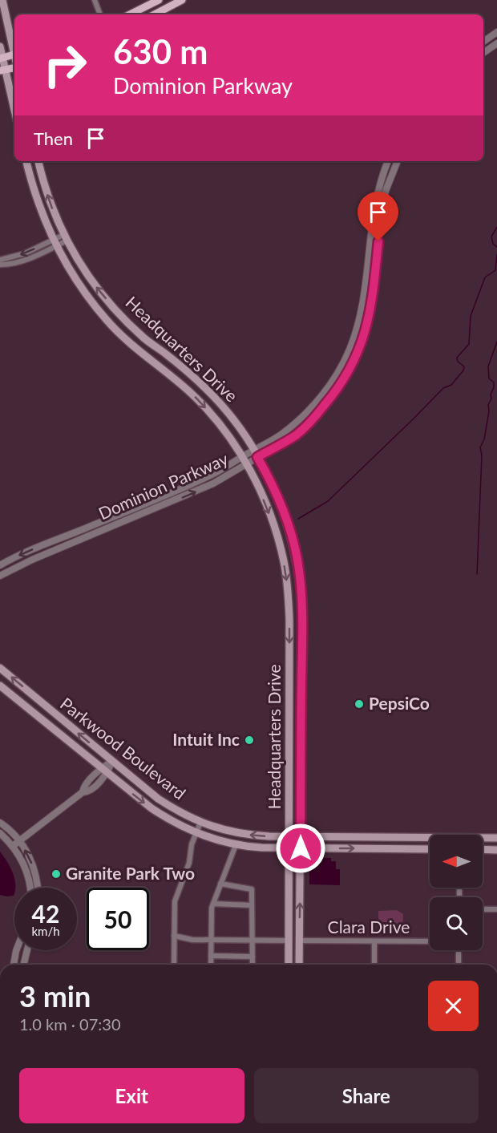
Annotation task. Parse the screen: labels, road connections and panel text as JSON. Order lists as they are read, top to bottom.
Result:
{
  "streets": {
    "main road": ["Headquarters Drive", "Parkwood Boulevard"],
    "street": ["Dominion Parkway", "Clara Drive"]
  },
  "crossings": [
    ["Headquarters Drive", "Dominion Parkway"],
    ["Headquarters Drive", "Parkwood Boulevard"],
    ["Headquarters Drive", "Clara Drive"]
  ],
  "places": ["PepsiCo", "Intuit Inc", "Granite Park Two"],
  "north": "left",
  "page": {
    "turn": ["630 m", "Dominion Parkway"],
    "then": "Then",
    "speed": "42 km/h",
    "limit": "50",
    "heading": ["3 min", "1.0 km · 07:30"],
    "buttons": ["Exit", "Share"]
  }
}
